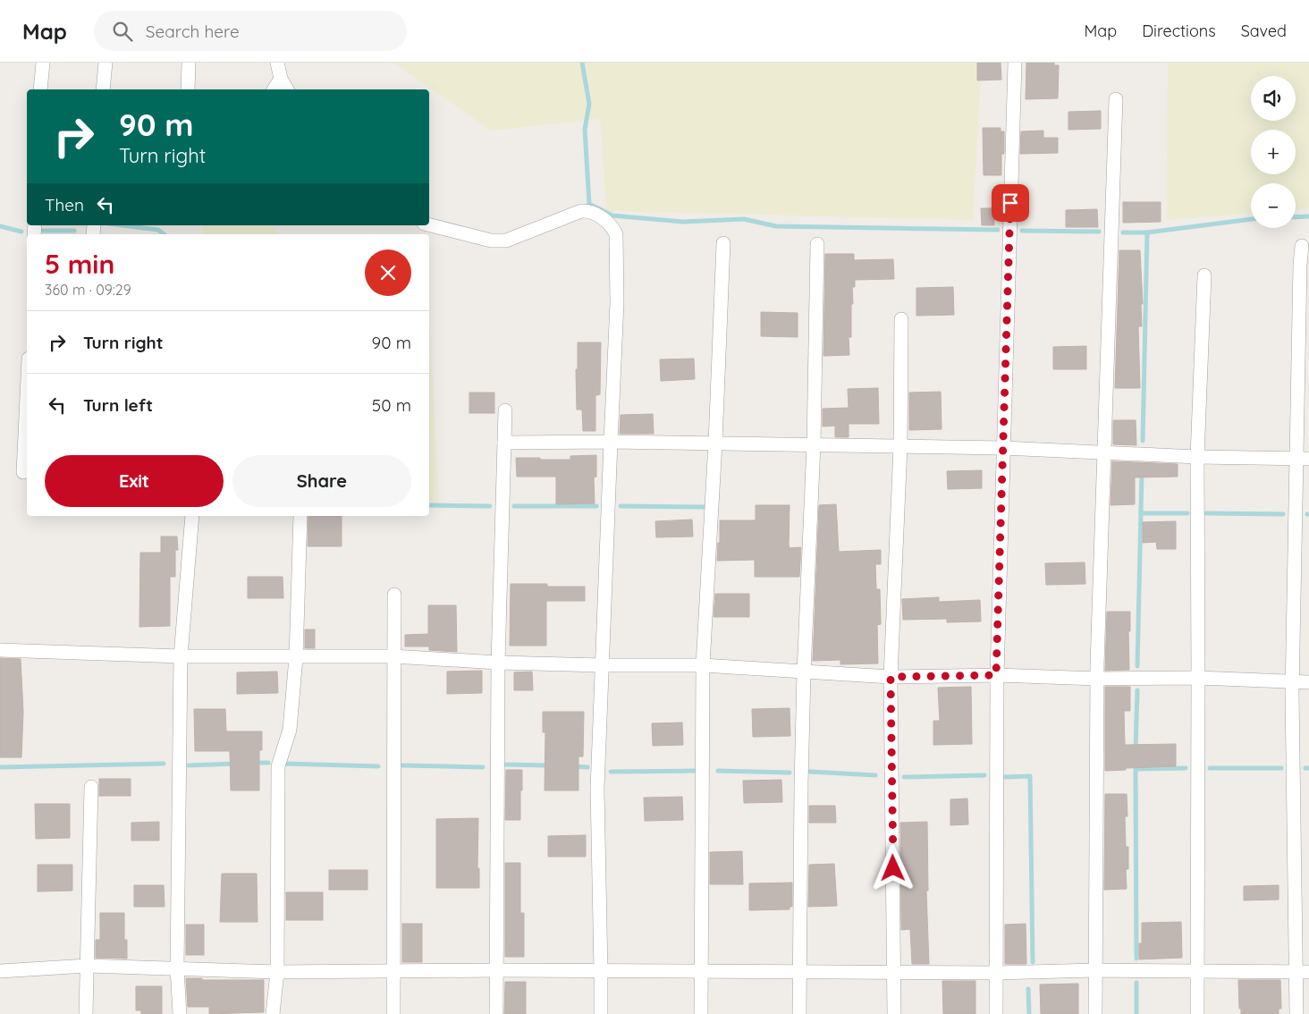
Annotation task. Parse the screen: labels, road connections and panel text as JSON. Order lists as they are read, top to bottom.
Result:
{
  "page": {
    "header": "Map",
    "search": "Search here",
    "nav": ["Map", "Directions", "Saved"],
    "map_buttons": ["+", "−"],
    "turn": ["90 m", "Turn right"],
    "then": "Then",
    "heading": ["5 min", "360 m · 09:29"],
    "list": [
      {
        "name": "Turn right",
        "value": "90 m"
      },
      {
        "name": "Turn left",
        "value": "50 m"
      }
    ],
    "buttons": ["Exit", "Share"]
  }
}
